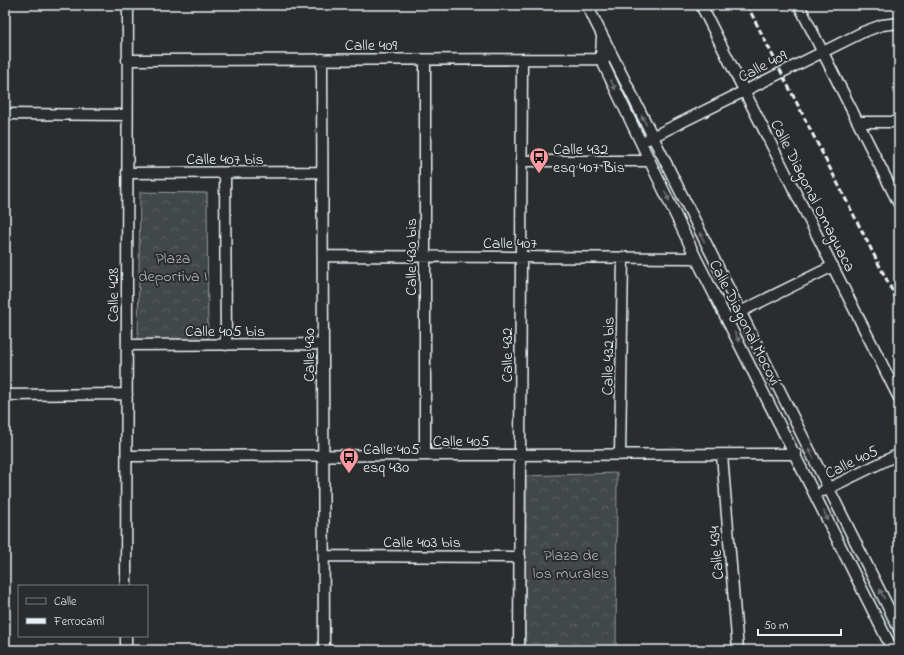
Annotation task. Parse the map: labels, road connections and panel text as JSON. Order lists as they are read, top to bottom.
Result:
{
  "streets": {
    "street": [
      "Calle 409",
      "Calle 407 bis",
      "Calle Diagonal Omaguaca",
      "Calle 407",
      "Calle 430 bis",
      "Calle 428",
      "Calle Diagonal Mocoví",
      "Calle 405 bis",
      "Calle 430",
      "Calle 432",
      "Calle 432 bis",
      "Calle 405",
      "Calle 403 bis",
      "Calle 434"
    ]
  },
  "crossings": [
    ["Calle 409", "Calle Diagonal Omaguaca"],
    ["Calle 409", "Calle 430 bis"],
    ["Calle 409", "Calle 428"],
    ["Calle 409", "Calle Diagonal Mocoví"],
    ["Calle 409", "Calle 430"],
    ["Calle 409", "Calle 432"],
    ["Calle 407 bis", "Calle 428"],
    ["Calle 407 bis", "Calle 430"],
    ["Calle 407", "Calle 430 bis"],
    ["Calle 407", "Calle Diagonal Mocoví"],
    ["Calle 407", "Calle 430"],
    ["Calle 407", "Calle 432"],
    ["Calle 407", "Calle 432 bis"],
    ["Calle 430 bis", "Calle 405"],
    ["Calle 428", "Calle 405 bis"],
    ["Calle 428", "Calle 405"],
    ["Calle Diagonal Mocoví", "Calle 405"],
    ["Calle 405 bis", "Calle 430"],
    ["Calle 430", "Calle 405"],
    ["Calle 430", "Calle 403 bis"],
    ["Calle 432", "Calle 405"],
    ["Calle 432", "Calle 403 bis"],
    ["Calle 432 bis", "Calle 405"],
    ["Calle 405", "Calle 434"]
  ],
  "parks": ["Plaza deportiva I", "Plaza de los murales"],
  "places": {
    "bus stop": ["Calle 432 esq 407 Bis", "Calle 405 esq 430"]
  },
  "legend": ["Calle", "Ferrocarril"],
  "scale_bar": "50 m"
}
